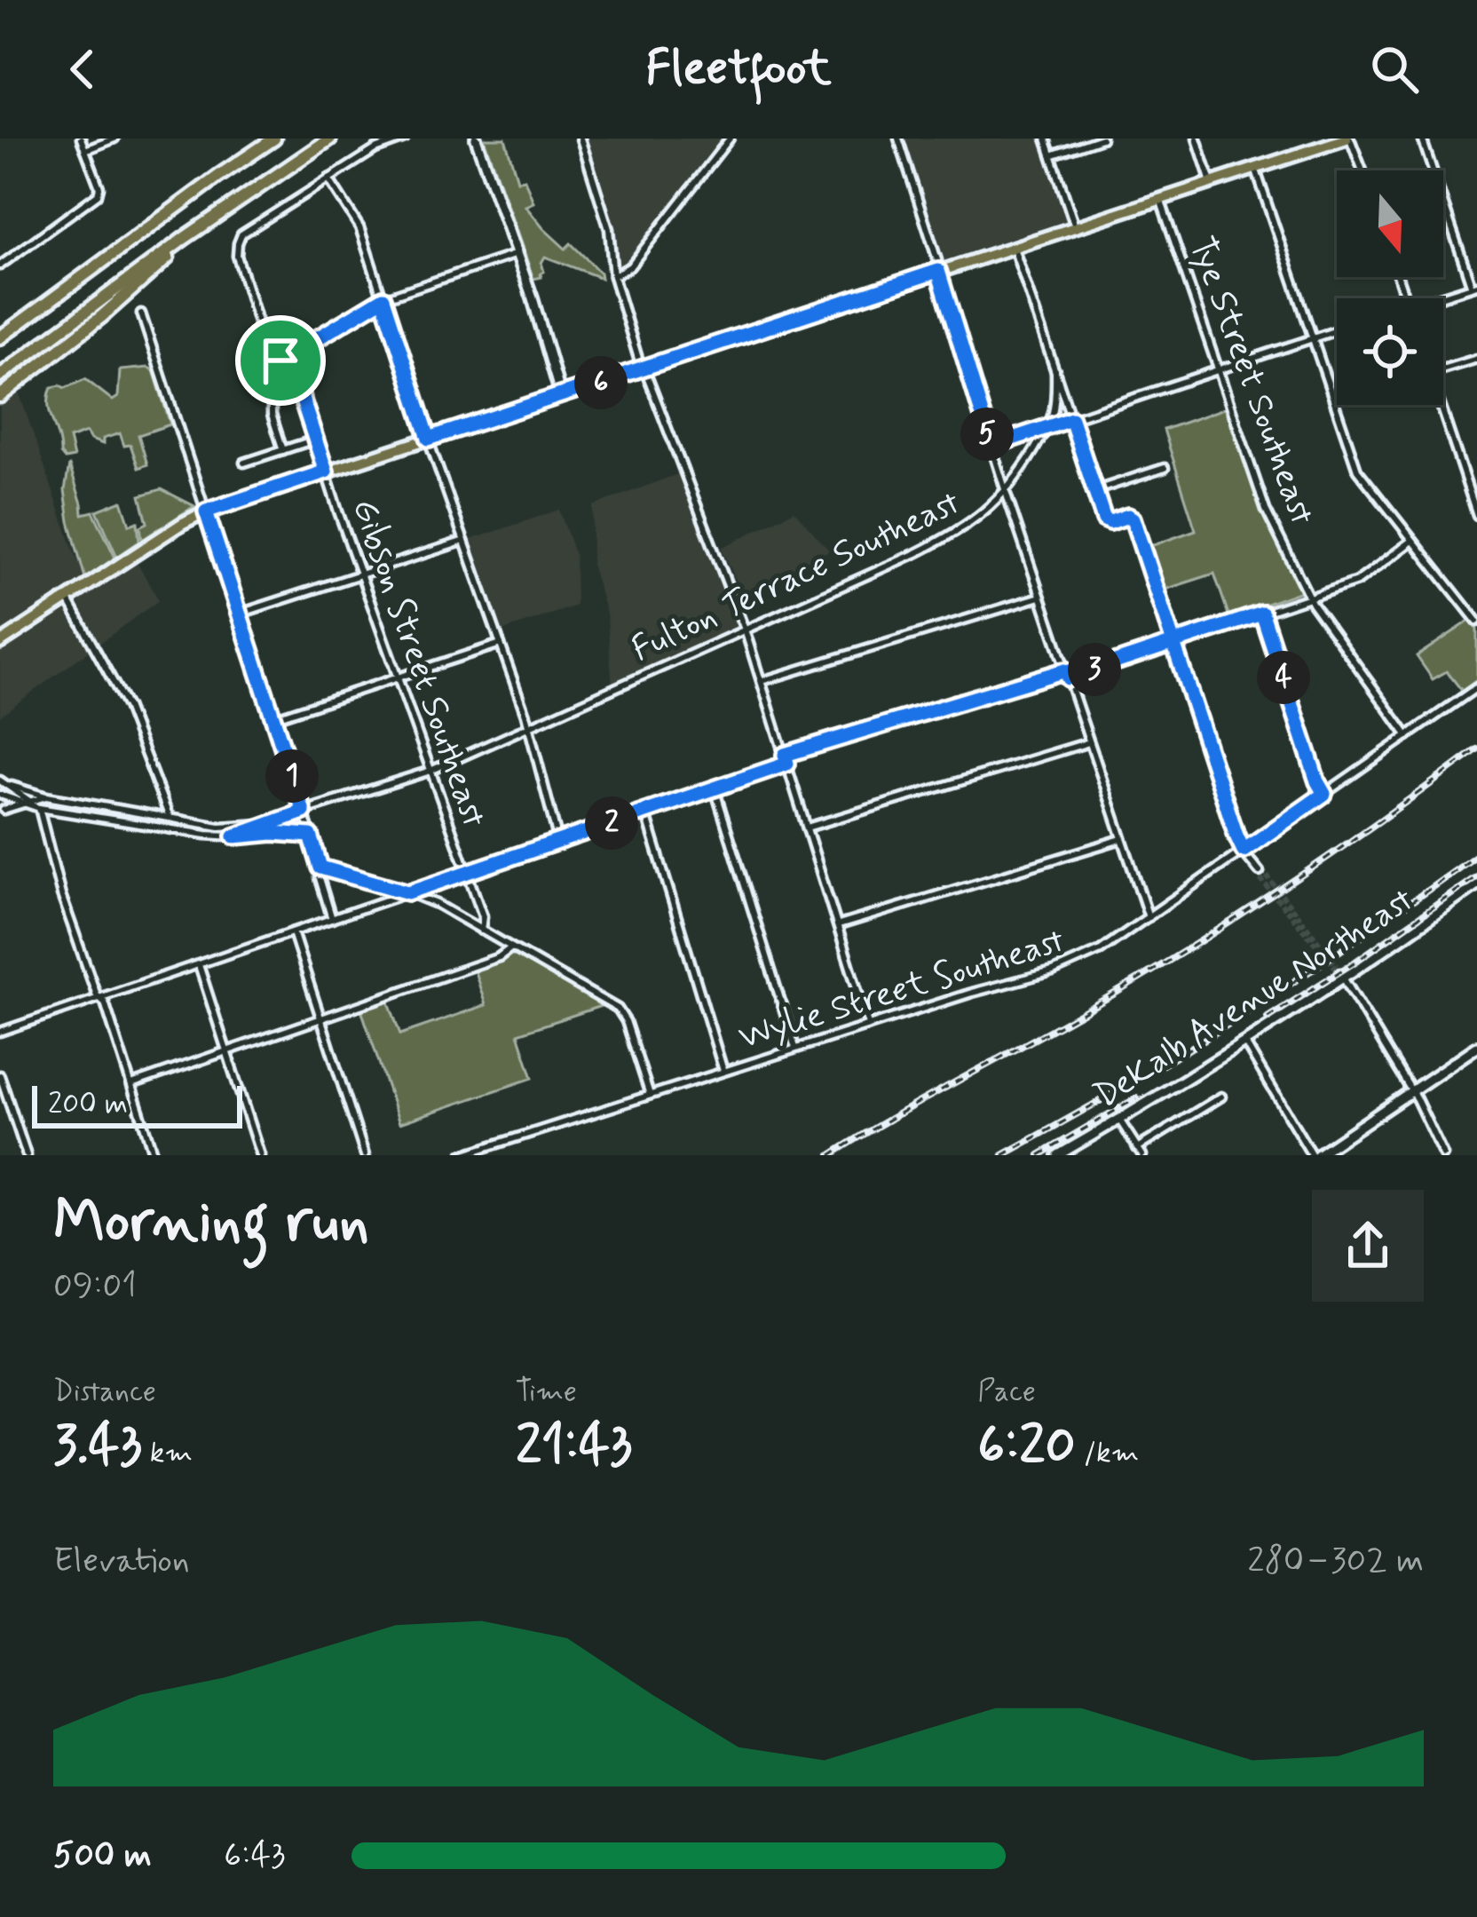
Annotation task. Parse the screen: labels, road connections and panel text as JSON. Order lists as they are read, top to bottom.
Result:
{
  "streets": {
    "main road": ["DeKalb Avenue Northeast"],
    "street": [
      "Tye Street Southeast",
      "Fulton Terrace Southeast",
      "Gibson Street Southeast",
      "Wylie Street Southeast"
    ]
  },
  "crossings": [
    ["Tye Street Southeast", "Wylie Street Southeast"],
    ["Fulton Terrace Southeast", "Gibson Street Southeast"]
  ],
  "scale_bar": "200 m",
  "north": "bottom",
  "page": {
    "header": "Fleetfoot",
    "pins": [
      "6",
      "5",
      "3",
      "4",
      "1",
      "2"
    ],
    "scale": "200 m",
    "heading": ["Morning run", "09:01"],
    "stats": [
      ["Distance", "3.43 km"],
      ["Time", "21:43"],
      ["Pace", "6:20 /km"]
    ],
    "chart": ["Elevation", "280–302 m"],
    "list": [
      {
        "name": "500 m",
        "note": "6:43"
      }
    ]
  }
}
